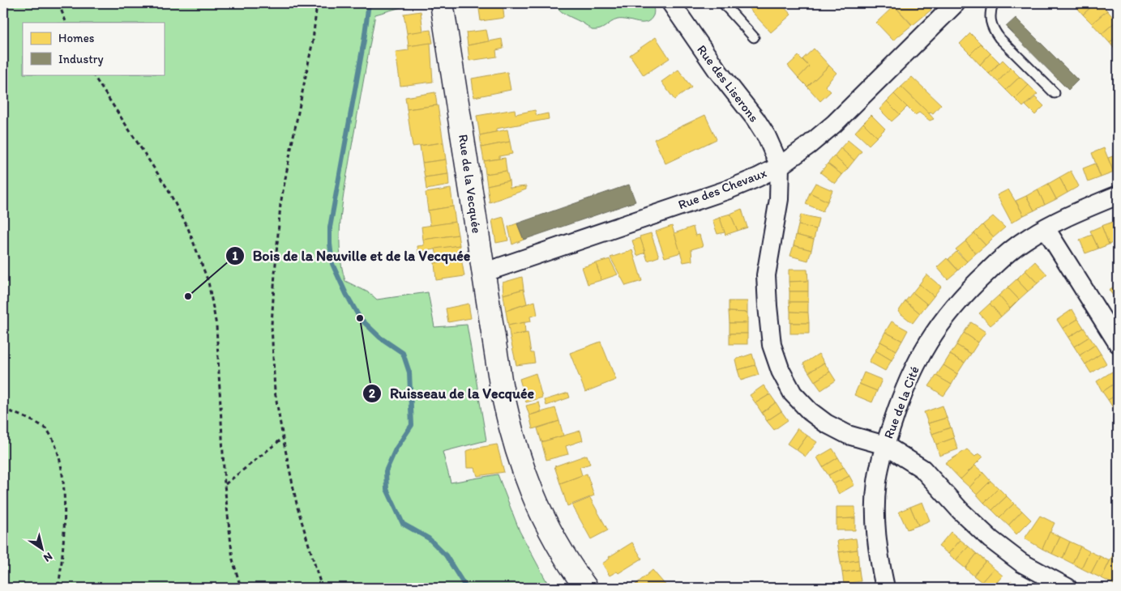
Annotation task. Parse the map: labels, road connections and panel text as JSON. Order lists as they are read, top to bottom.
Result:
{
  "streets": {
    "main road": ["Rue de la Vecquée"],
    "street": ["Rue des Liserons", "Rue des Chevaux", "Rue de la Cité"]
  },
  "crossings": [
    ["Rue des Liserons", "Rue des Chevaux"],
    ["Rue de la Vecquée", "Rue des Chevaux"]
  ],
  "places": ["Bois de la Neuville et de la Vecquée", "Ruisseau de la Vecquée"],
  "legend": ["Homes", "Industry"],
  "north": "bottom right"
}
